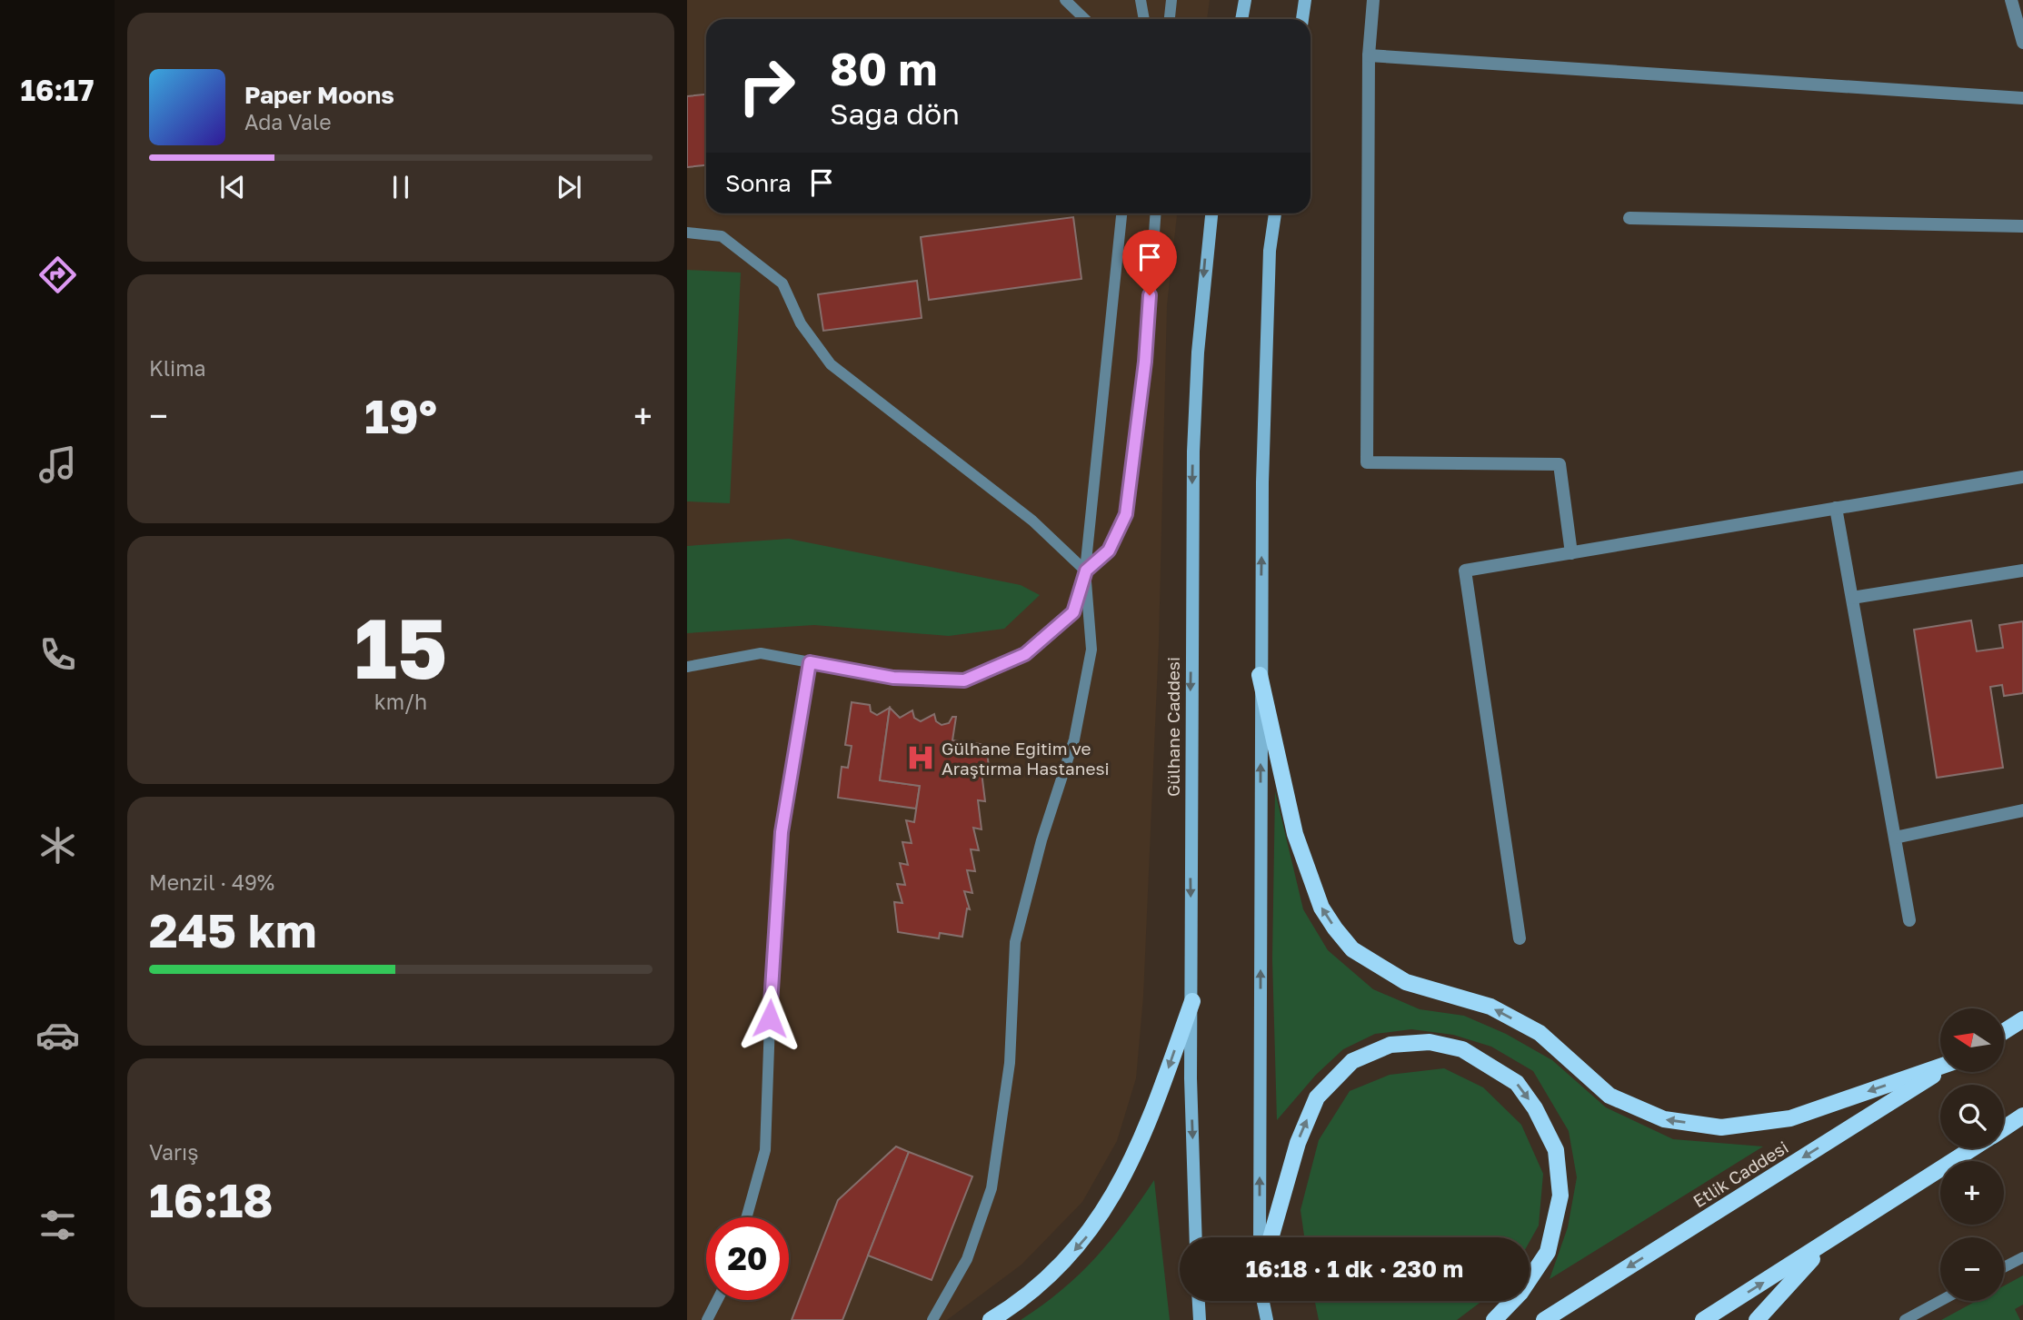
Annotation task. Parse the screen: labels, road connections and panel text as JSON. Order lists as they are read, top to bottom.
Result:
{
  "streets": {
    "main road": ["Gülhane Caddesi", "Etlik Caddesi"]
  },
  "places": {
    "hospital": ["Gülhane Eğitim ve Araştırma Hastanesi"]
  },
  "north": "left",
  "page": {
    "tabs": "16:17",
    "turn": ["80 m", "Sağa dön"],
    "song": ["Paper Moons", "Ada Vale"],
    "then": "Sonra",
    "tile": [
      "Klima",
      ["15", "km/h"],
      ["Menzil · 49%", "245 km"],
      ["Varış", "16:18"]
    ],
    "heat": ["−", "19°", "+"],
    "map_buttons": ["+", "−"],
    "limit": "20",
    "trip": "16:18 · 1 dk · 230 m"
  }
}
